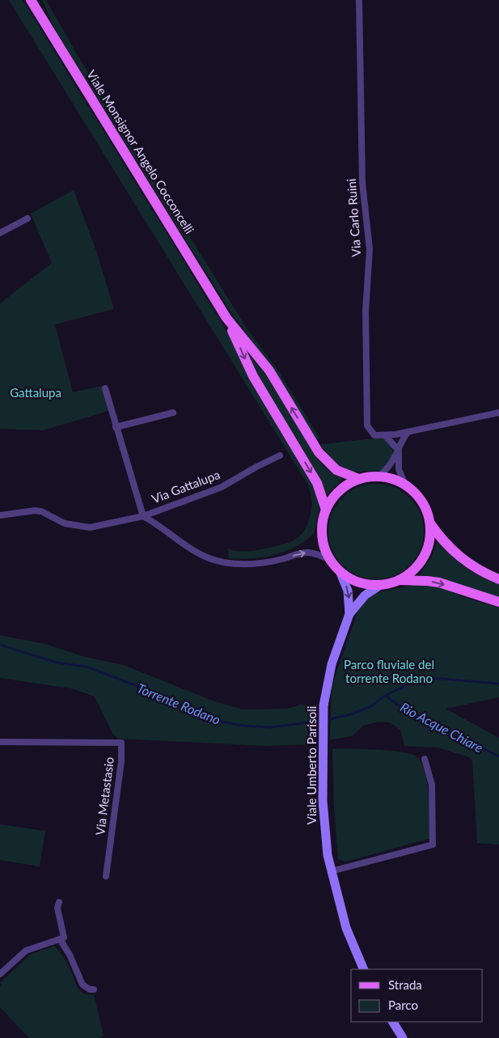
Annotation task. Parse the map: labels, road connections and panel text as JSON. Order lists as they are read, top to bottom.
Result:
{
  "streets": {
    "main road": ["Viale Monsignor Angelo Cocconcelli", "Viale Umberto Parisoli"],
    "street": ["Via Carlo Ruini", "Via Gattalupa", "Via Metastasio"]
  },
  "crossings": [
    ["Viale Monsignor Angelo Cocconcelli", "Via Gattalupa"],
    ["Viale Monsignor Angelo Cocconcelli", "Viale Umberto Parisoli"],
    ["Via Gattalupa", "Viale Umberto Parisoli"]
  ],
  "one_way": ["Via Gattalupa"],
  "water": ["Torrente Rodano", "Rio Acque Chiare"],
  "parks": ["Gattalupa", "Parco fluviale del torrente Rodano"],
  "legend": ["Strada", "Parco"]
}
